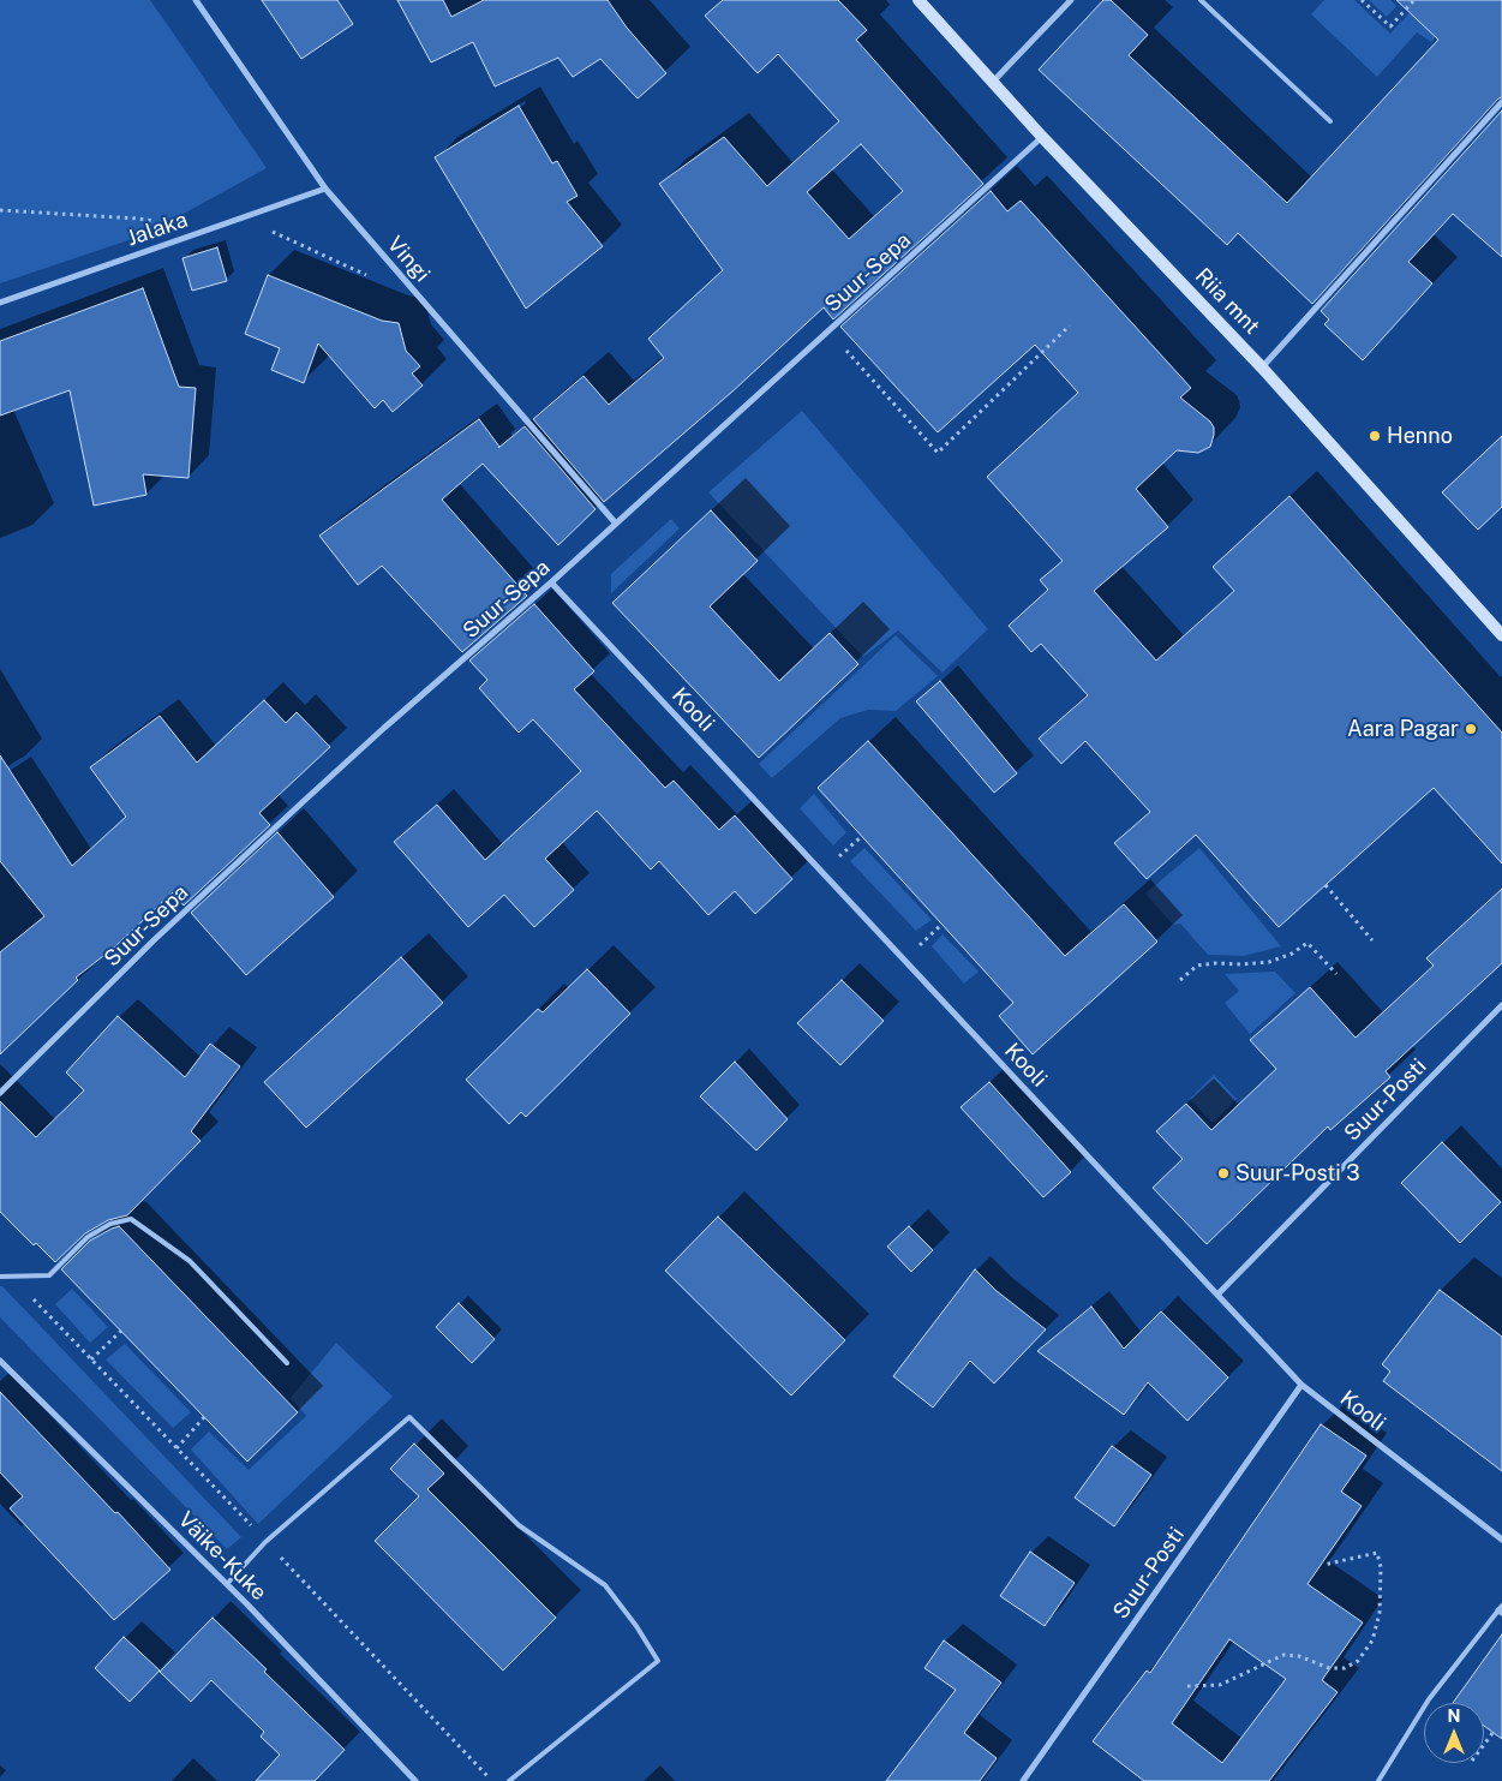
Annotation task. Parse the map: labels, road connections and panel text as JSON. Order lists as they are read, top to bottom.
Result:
{
  "streets": {
    "main road": ["Riia mnt"],
    "street": [
      "Jalaka",
      "Vingi",
      "Suur-Sepa",
      "Kooli",
      "Suur-Posti",
      "Väike-Kuke"
    ]
  },
  "crossings": [
    ["Jalaka", "Vingi"],
    ["Vingi", "Suur-Sepa"],
    ["Suur-Sepa", "Riia mnt"],
    ["Suur-Sepa", "Kooli"],
    ["Kooli", "Suur-Posti"]
  ],
  "places": ["Henno", "Aara Pagar", "Suur-Posti 3"],
  "north": "top"
}
